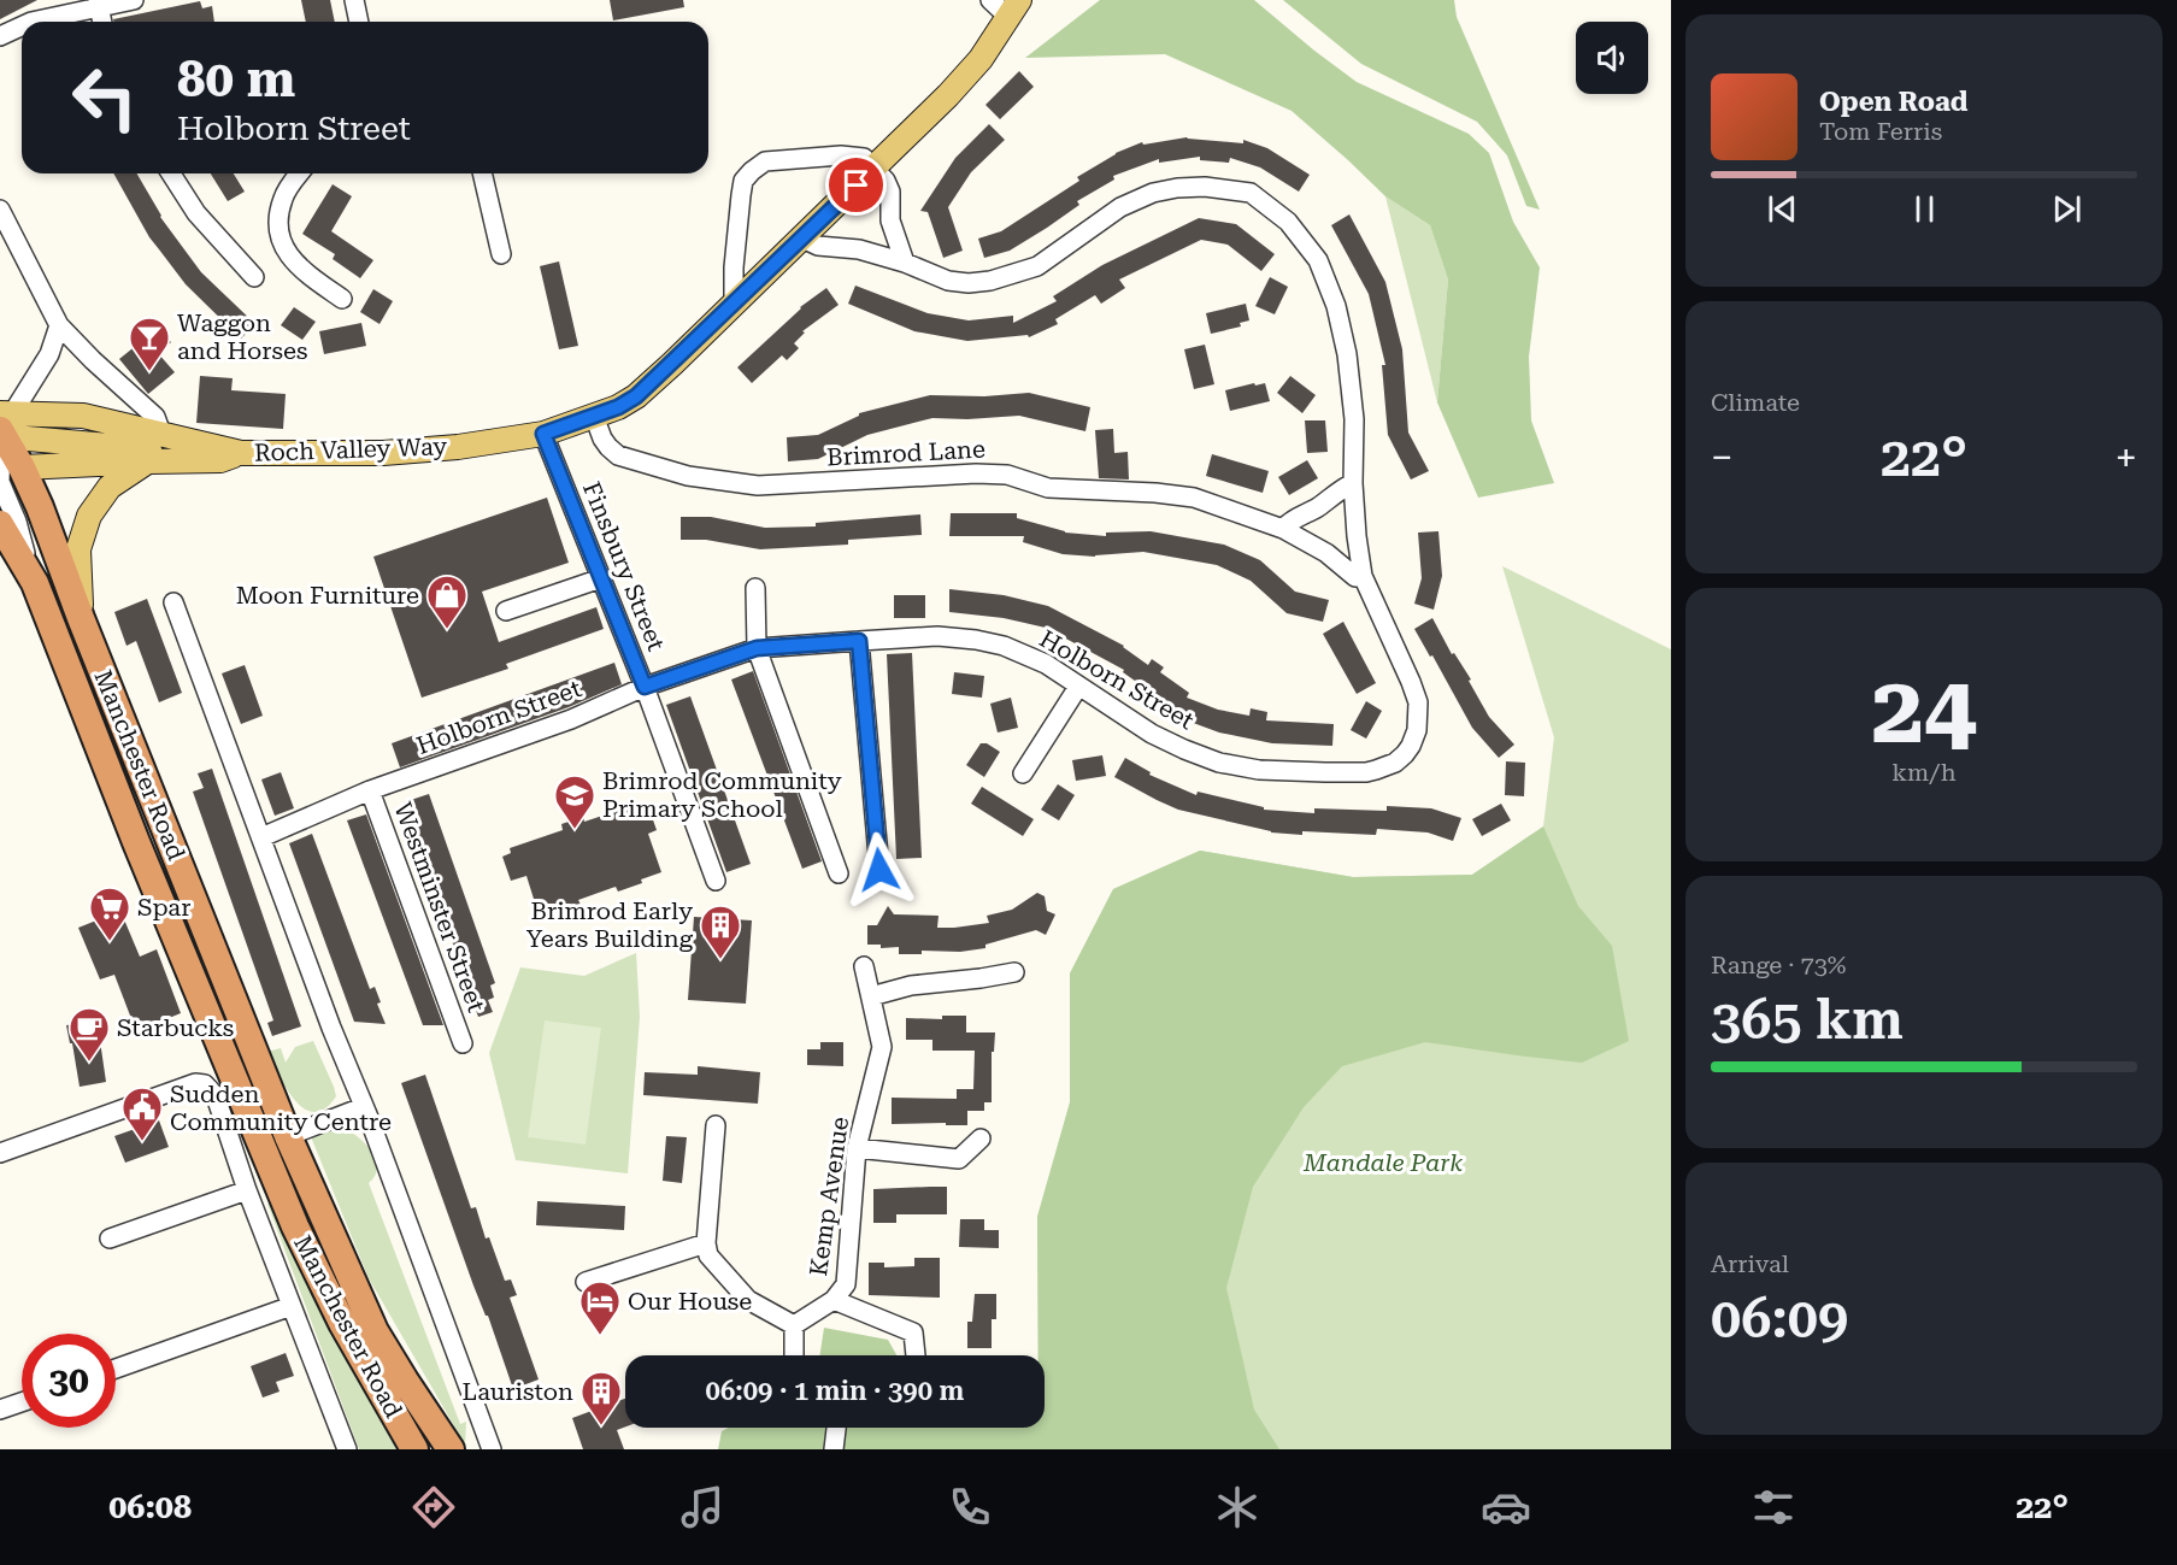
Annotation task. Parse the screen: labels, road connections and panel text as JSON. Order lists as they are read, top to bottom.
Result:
{
  "streets": {
    "highway": ["Manchester Road"],
    "main road": ["Roch Valley Way"],
    "street": [
      "Brimrod Lane",
      "Finsbury Street",
      "Holborn Street",
      "Westminster Street",
      "Kemp Avenue"
    ]
  },
  "crossings": [
    ["Roch Valley Way", "Brimrod Lane"],
    ["Roch Valley Way", "Finsbury Street"],
    ["Roch Valley Way", "Holborn Street"],
    ["Brimrod Lane", "Holborn Street"],
    ["Finsbury Street", "Holborn Street"],
    ["Holborn Street", "Westminster Street"]
  ],
  "parks": ["Mandale Park"],
  "places": {
    "bar": ["Waggon and Horses"],
    "shop": ["Moon Furniture"],
    "school or university": ["Brimrod Community Primary School"],
    "supermarket": ["Spar"],
    "building": ["Brimrod Early Years Building", "Lauriston"],
    "cafe": ["Starbucks"],
    "public building": ["Sudden Community Centre"],
    "hotel": ["Our House"]
  },
  "page": {
    "turn": ["80 m", "Holborn Street"],
    "song": ["Open Road", "Tom Ferris"],
    "tile": [
      "Climate",
      ["24", "km/h"],
      ["Range · 73%", "365 km"],
      ["Arrival", "06:09"]
    ],
    "heat": ["−", "22°", "+"],
    "limit": "30",
    "trip": "06:09 · 1 min · 390 m",
    "tabs": ["06:08", "22°"]
  }
}
